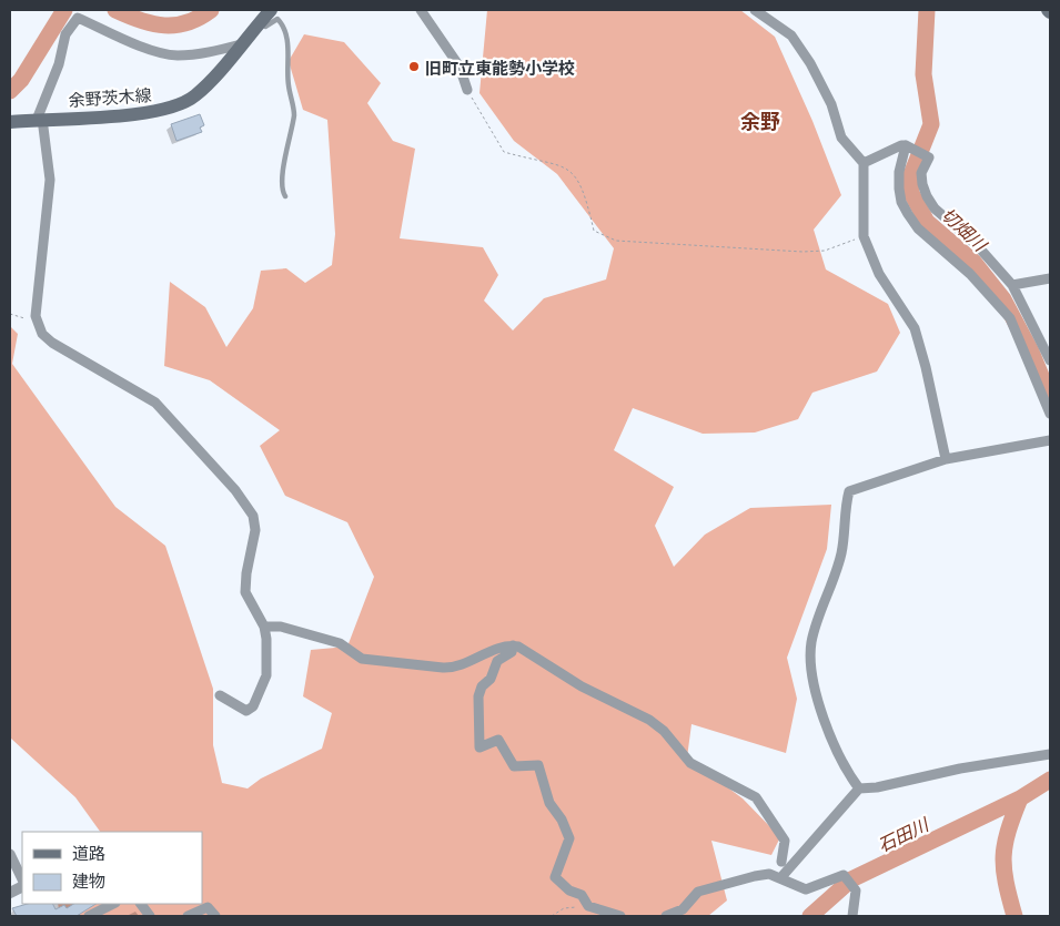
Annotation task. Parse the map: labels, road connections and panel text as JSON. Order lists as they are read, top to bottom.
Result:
{
  "streets": {
    "main road": ["余野茨木線"]
  },
  "districts": ["余野"],
  "water": ["切畑川", "石田川"],
  "places": ["旧町立東能勢小学校"],
  "legend": ["道路", "建物"]
}
